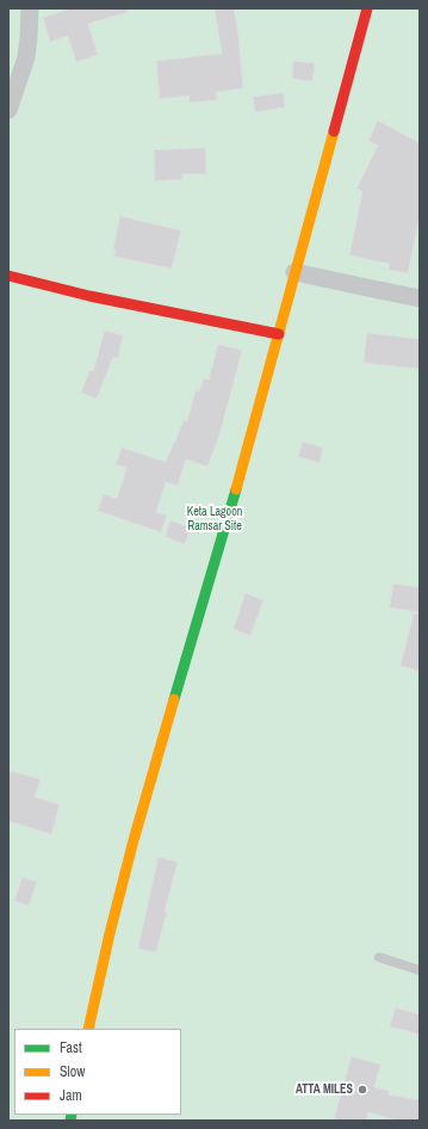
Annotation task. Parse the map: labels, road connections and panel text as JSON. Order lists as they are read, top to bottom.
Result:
{
  "parks": ["Keta Lagoon Ramsar Site"],
  "places": ["ATTA MILES"],
  "legend": ["Fast", "Slow", "Jam"]
}
